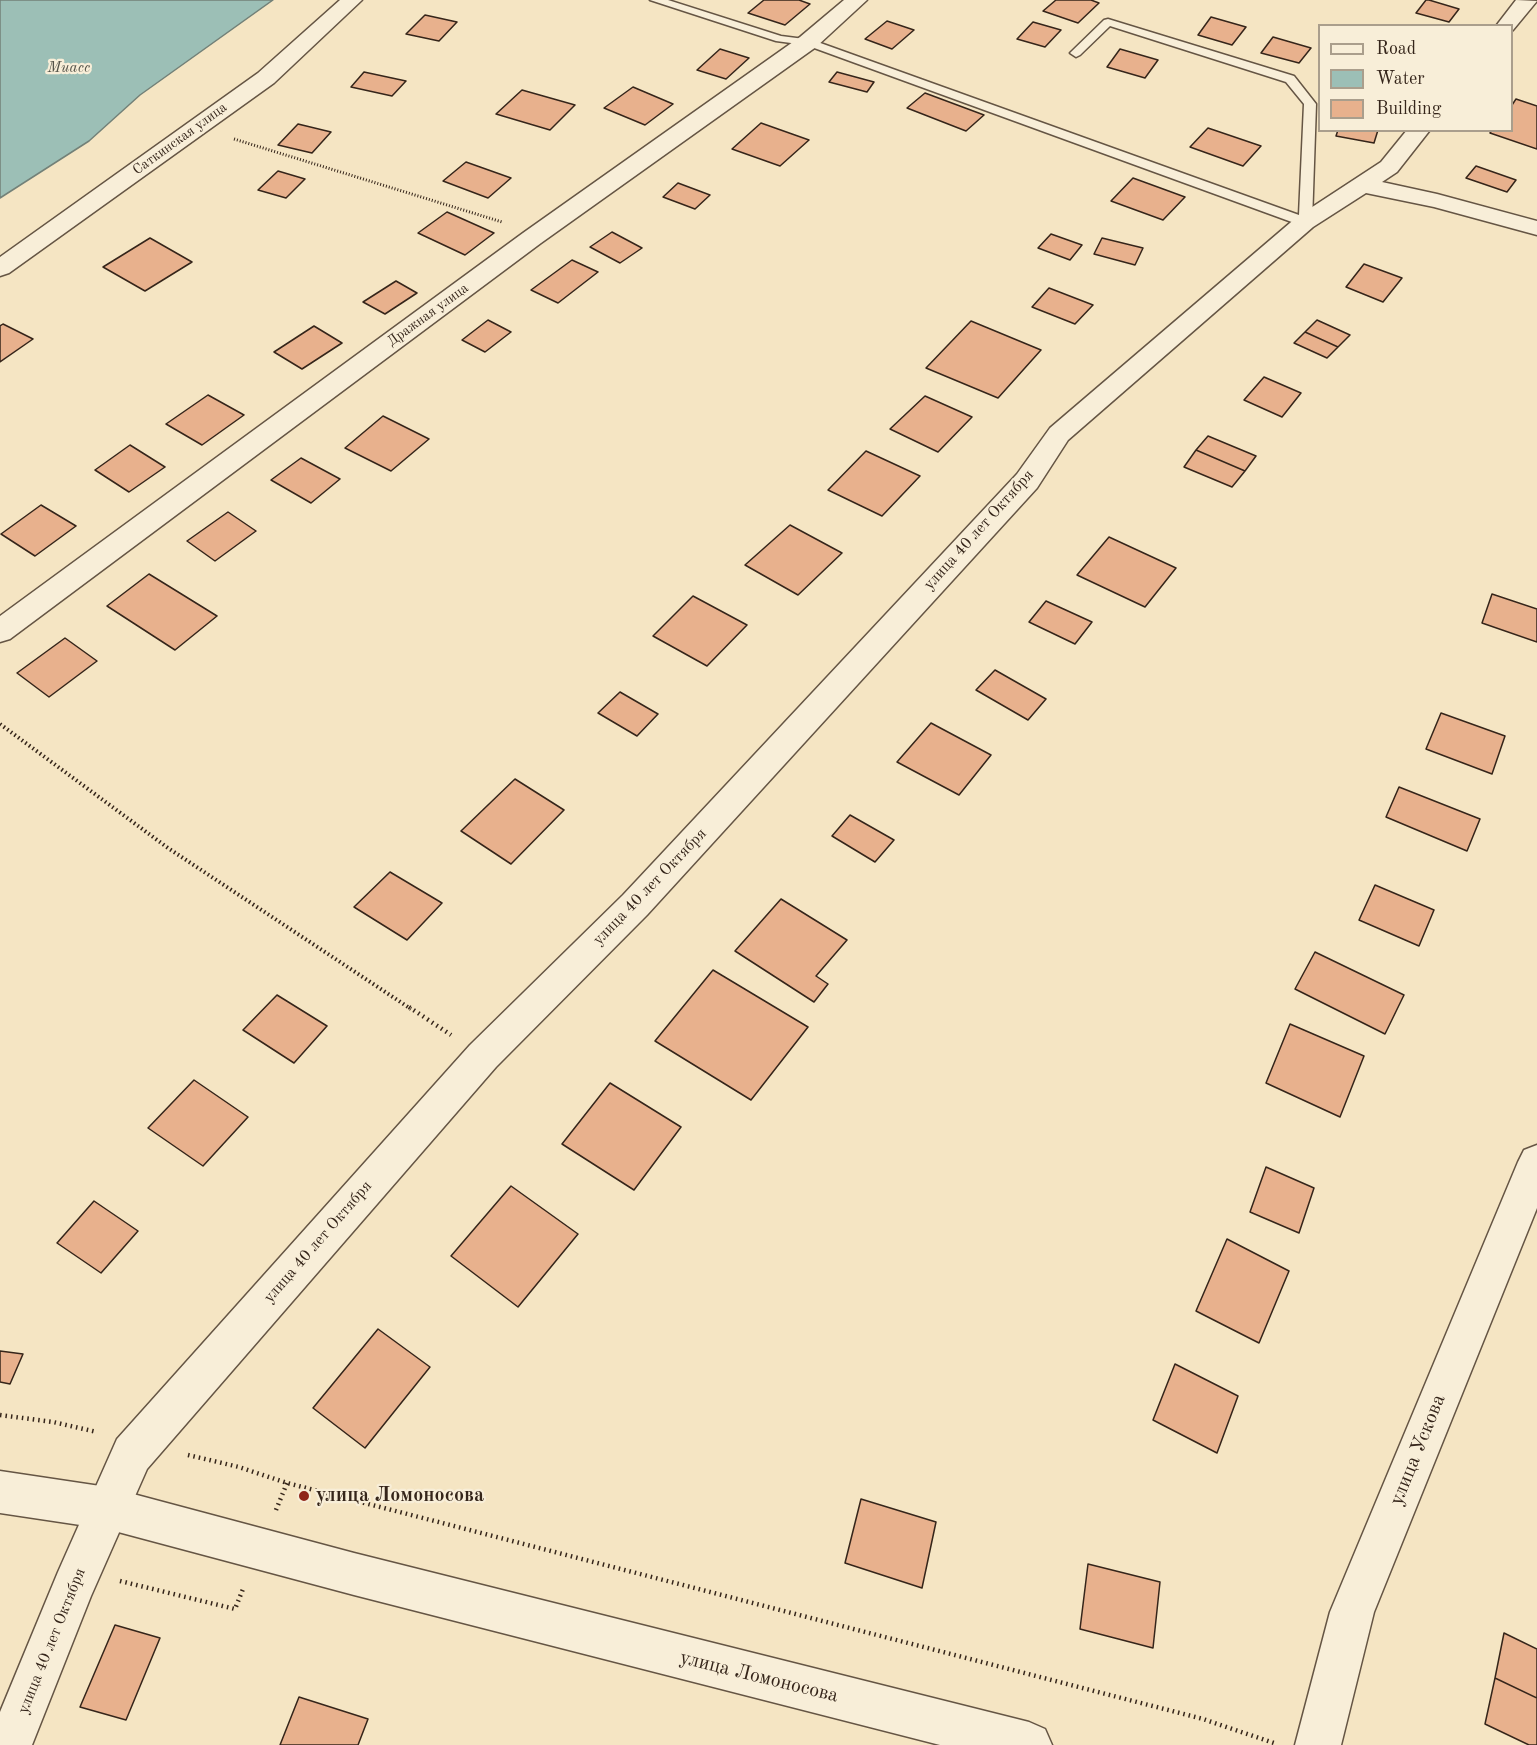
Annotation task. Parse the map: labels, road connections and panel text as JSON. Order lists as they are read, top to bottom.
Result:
{
  "streets": {
    "street": [
      "Саткинская улица",
      "Дражная улица",
      "улица 40 лет Октября",
      "улица Ускова",
      "улица Ломоносова"
    ]
  },
  "crossings": [
    ["улица 40 лет Октября", "улица Ломоносова"]
  ],
  "water": ["Миасс"],
  "places": ["улица Ломоносова"],
  "legend": ["Road", "Water", "Building"]
}
